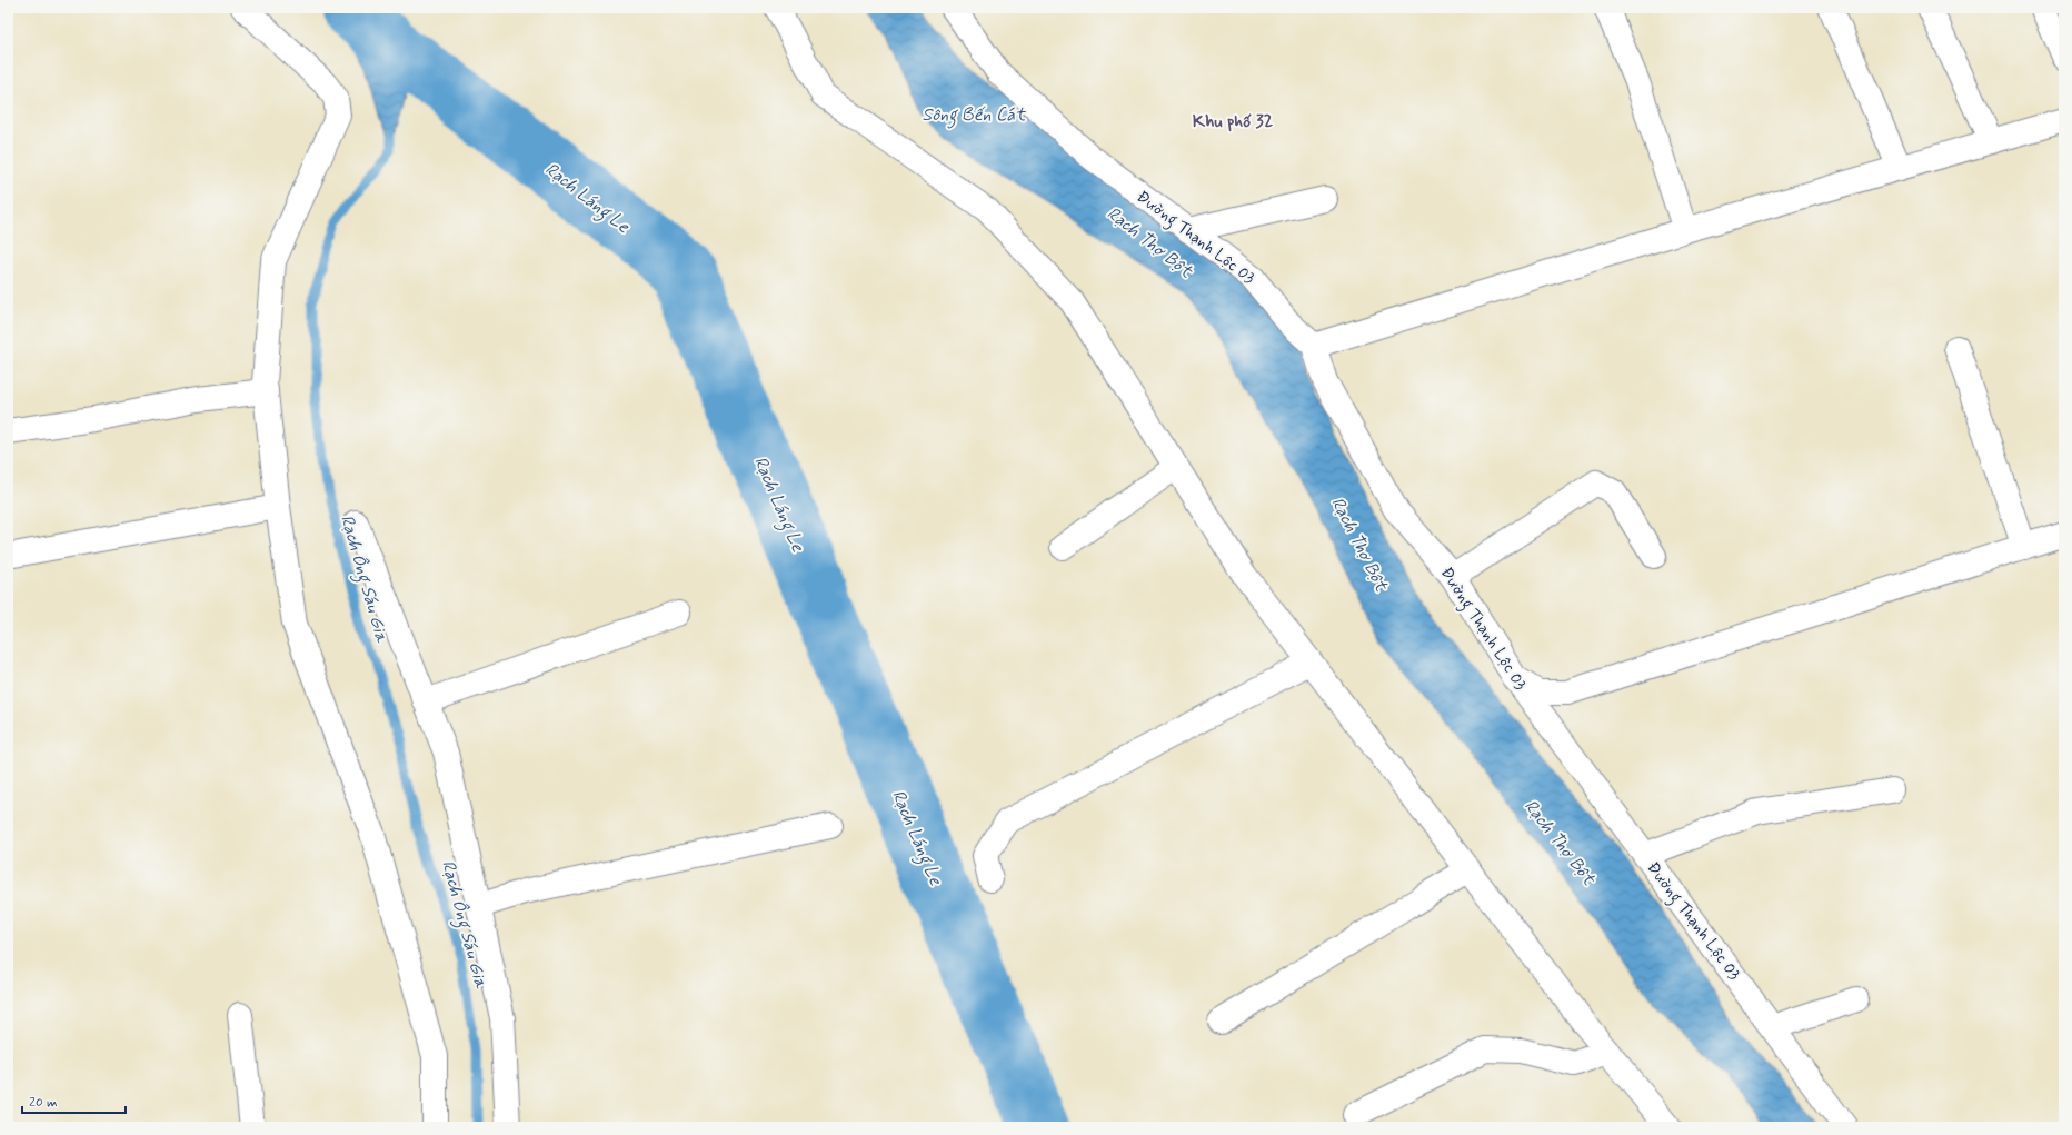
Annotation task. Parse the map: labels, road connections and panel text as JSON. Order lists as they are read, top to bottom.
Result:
{
  "streets": {
    "street": ["Đường Thạnh Lộc 03"]
  },
  "districts": ["Khu phố 32"],
  "water": [
    "Sông Bến Cát",
    "Rạch Láng Le",
    "Rạch Thợ Bột",
    "Rạch Ông Sáu Gia"
  ],
  "scale_bar": "20 m"
}
